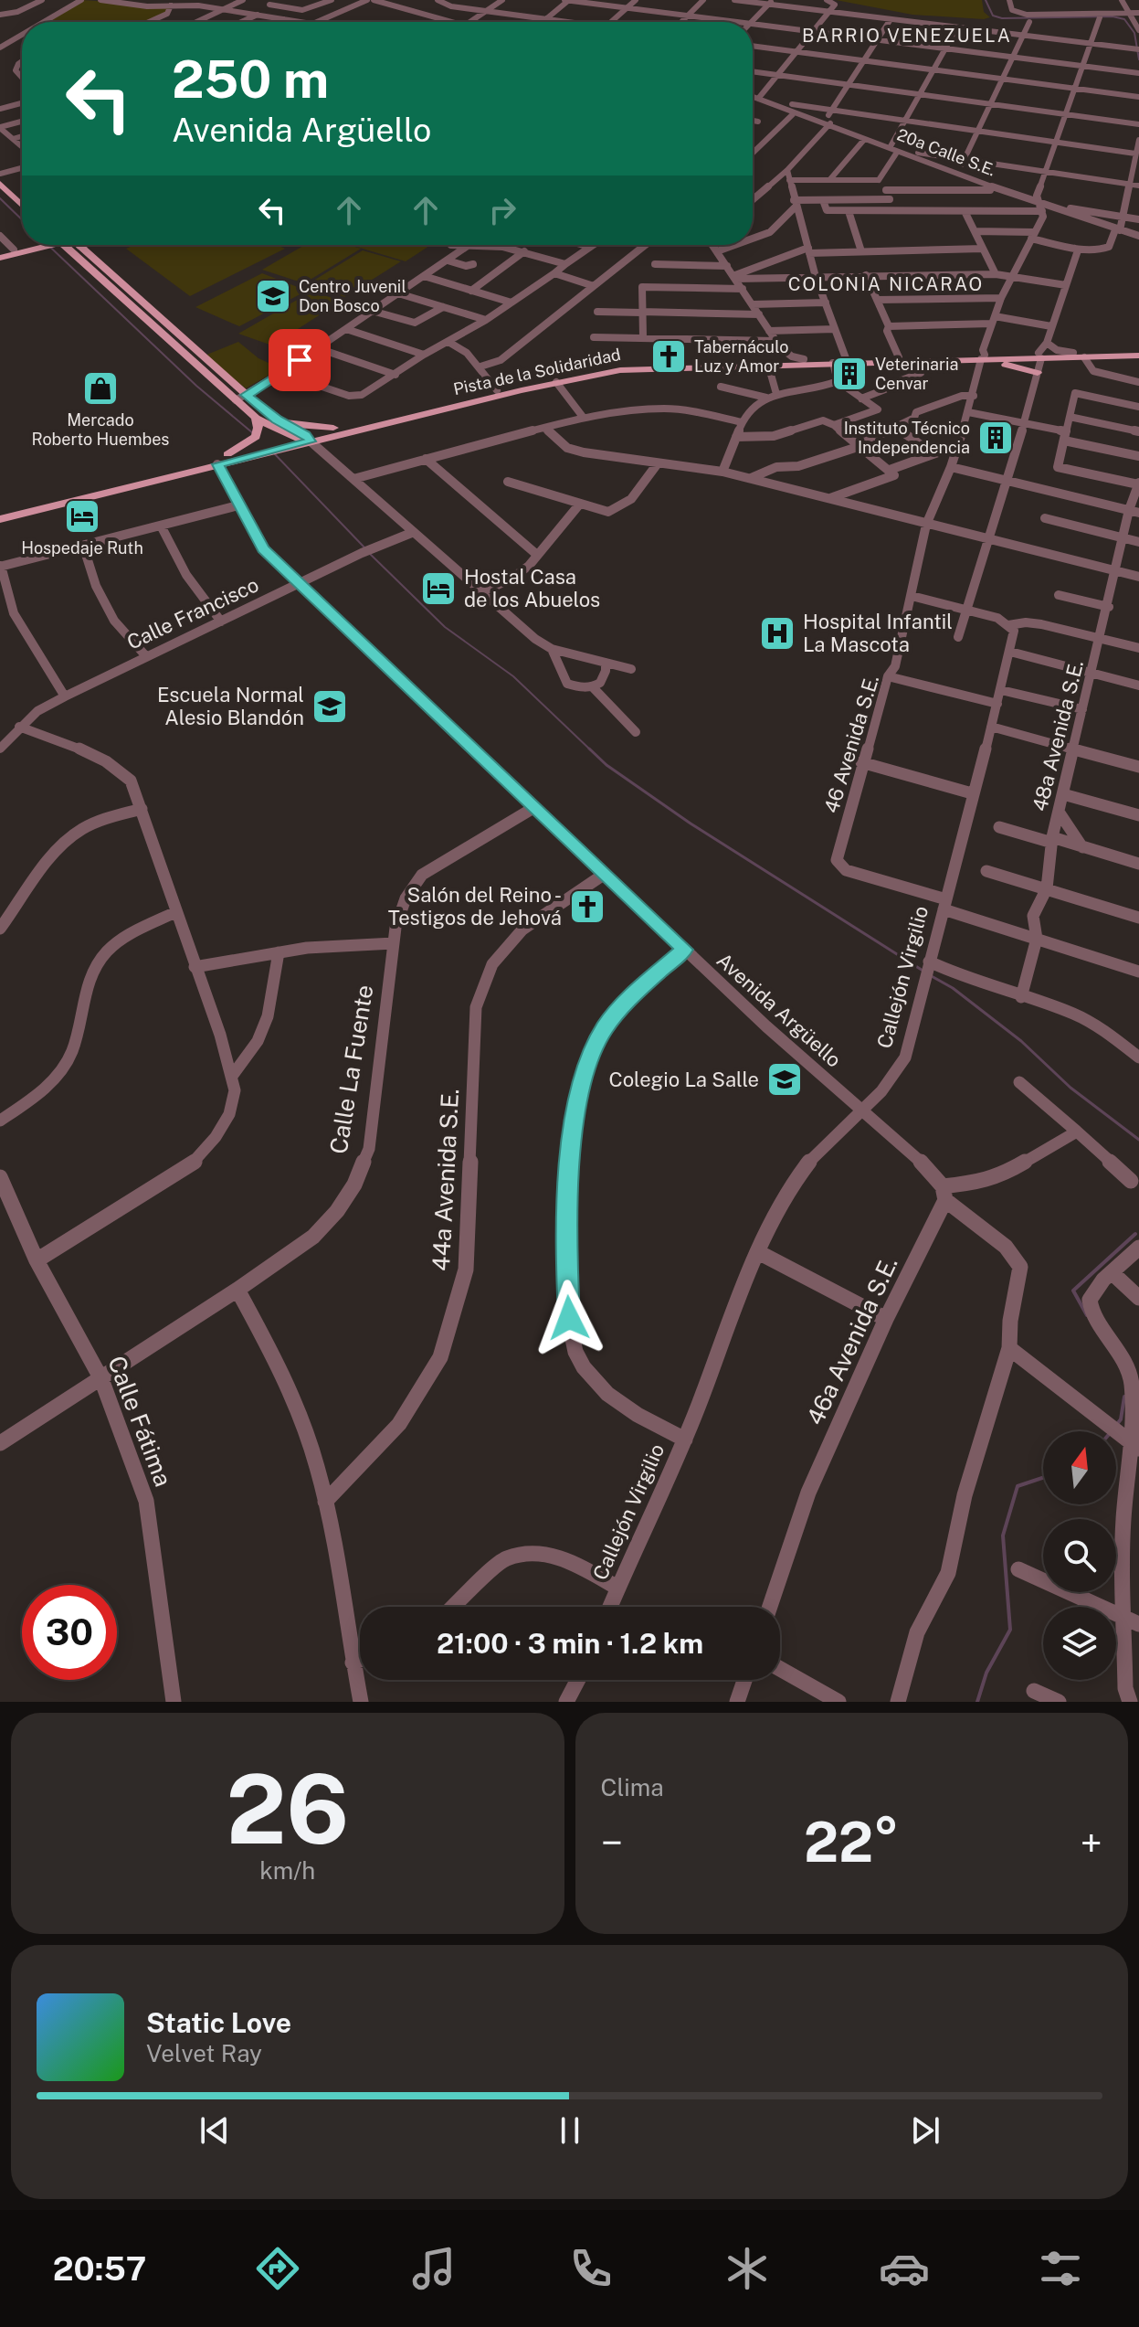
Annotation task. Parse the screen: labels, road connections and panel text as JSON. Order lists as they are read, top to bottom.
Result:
{
  "streets": {
    "main road": ["Pista de la Solidaridad"],
    "street": [
      "20a Calle S.E.",
      "Calle Francisco",
      "48a Avenida S.E.",
      "46 Avenida S.E.",
      "Callejón Virgilio",
      "Avenida Argüello",
      "Calle La Fuente",
      "44a Avenida S.E.",
      "46a Avenida S.E.",
      "Calle Fátima"
    ]
  },
  "crossings": [
    ["Pista de la Solidaridad", "46 Avenida S.E."],
    ["Pista de la Solidaridad", "Avenida Argüello"],
    ["Calle Francisco", "Avenida Argüello"],
    ["46 Avenida S.E.", "Callejón Virgilio"],
    ["Callejón Virgilio", "Avenida Argüello"],
    ["Avenida Argüello", "Calle La Fuente"],
    ["Avenida Argüello", "44a Avenida S.E."],
    ["Calle La Fuente", "Calle Fátima"]
  ],
  "districts": ["BARRIO VENEZUELA", "COLONIA NICARAO"],
  "places": {
    "school or university": ["Centro Juvenil Don Bosco", "Escuela Normal Alesio Blandón", "Colegio La Salle"],
    "church": ["Tabernáculo Luz y Amor", "Salón del Reino - Testigos de Jehová"],
    "building": ["Veterinaria Cenvar", "Instituto Técnico Independencia"],
    "shop": ["Mercado Roberto Huembes"],
    "hotel": ["Hospedaje Ruth", "Hostal Casa de los Abuelos"],
    "hospital": ["Hospital Infantil La Mascota"]
  },
  "north": "top",
  "page": {
    "turn": ["250 m", "Avenida Argüello"],
    "limit": "30",
    "trip": "21:00 · 3 min · 1.2 km",
    "tile": [
      ["26", "km/h"],
      "Clima"
    ],
    "heat": ["−", "22°", "+"],
    "song": ["Static Love", "Velvet Ray"],
    "tabs": "20:57"
  }
}
